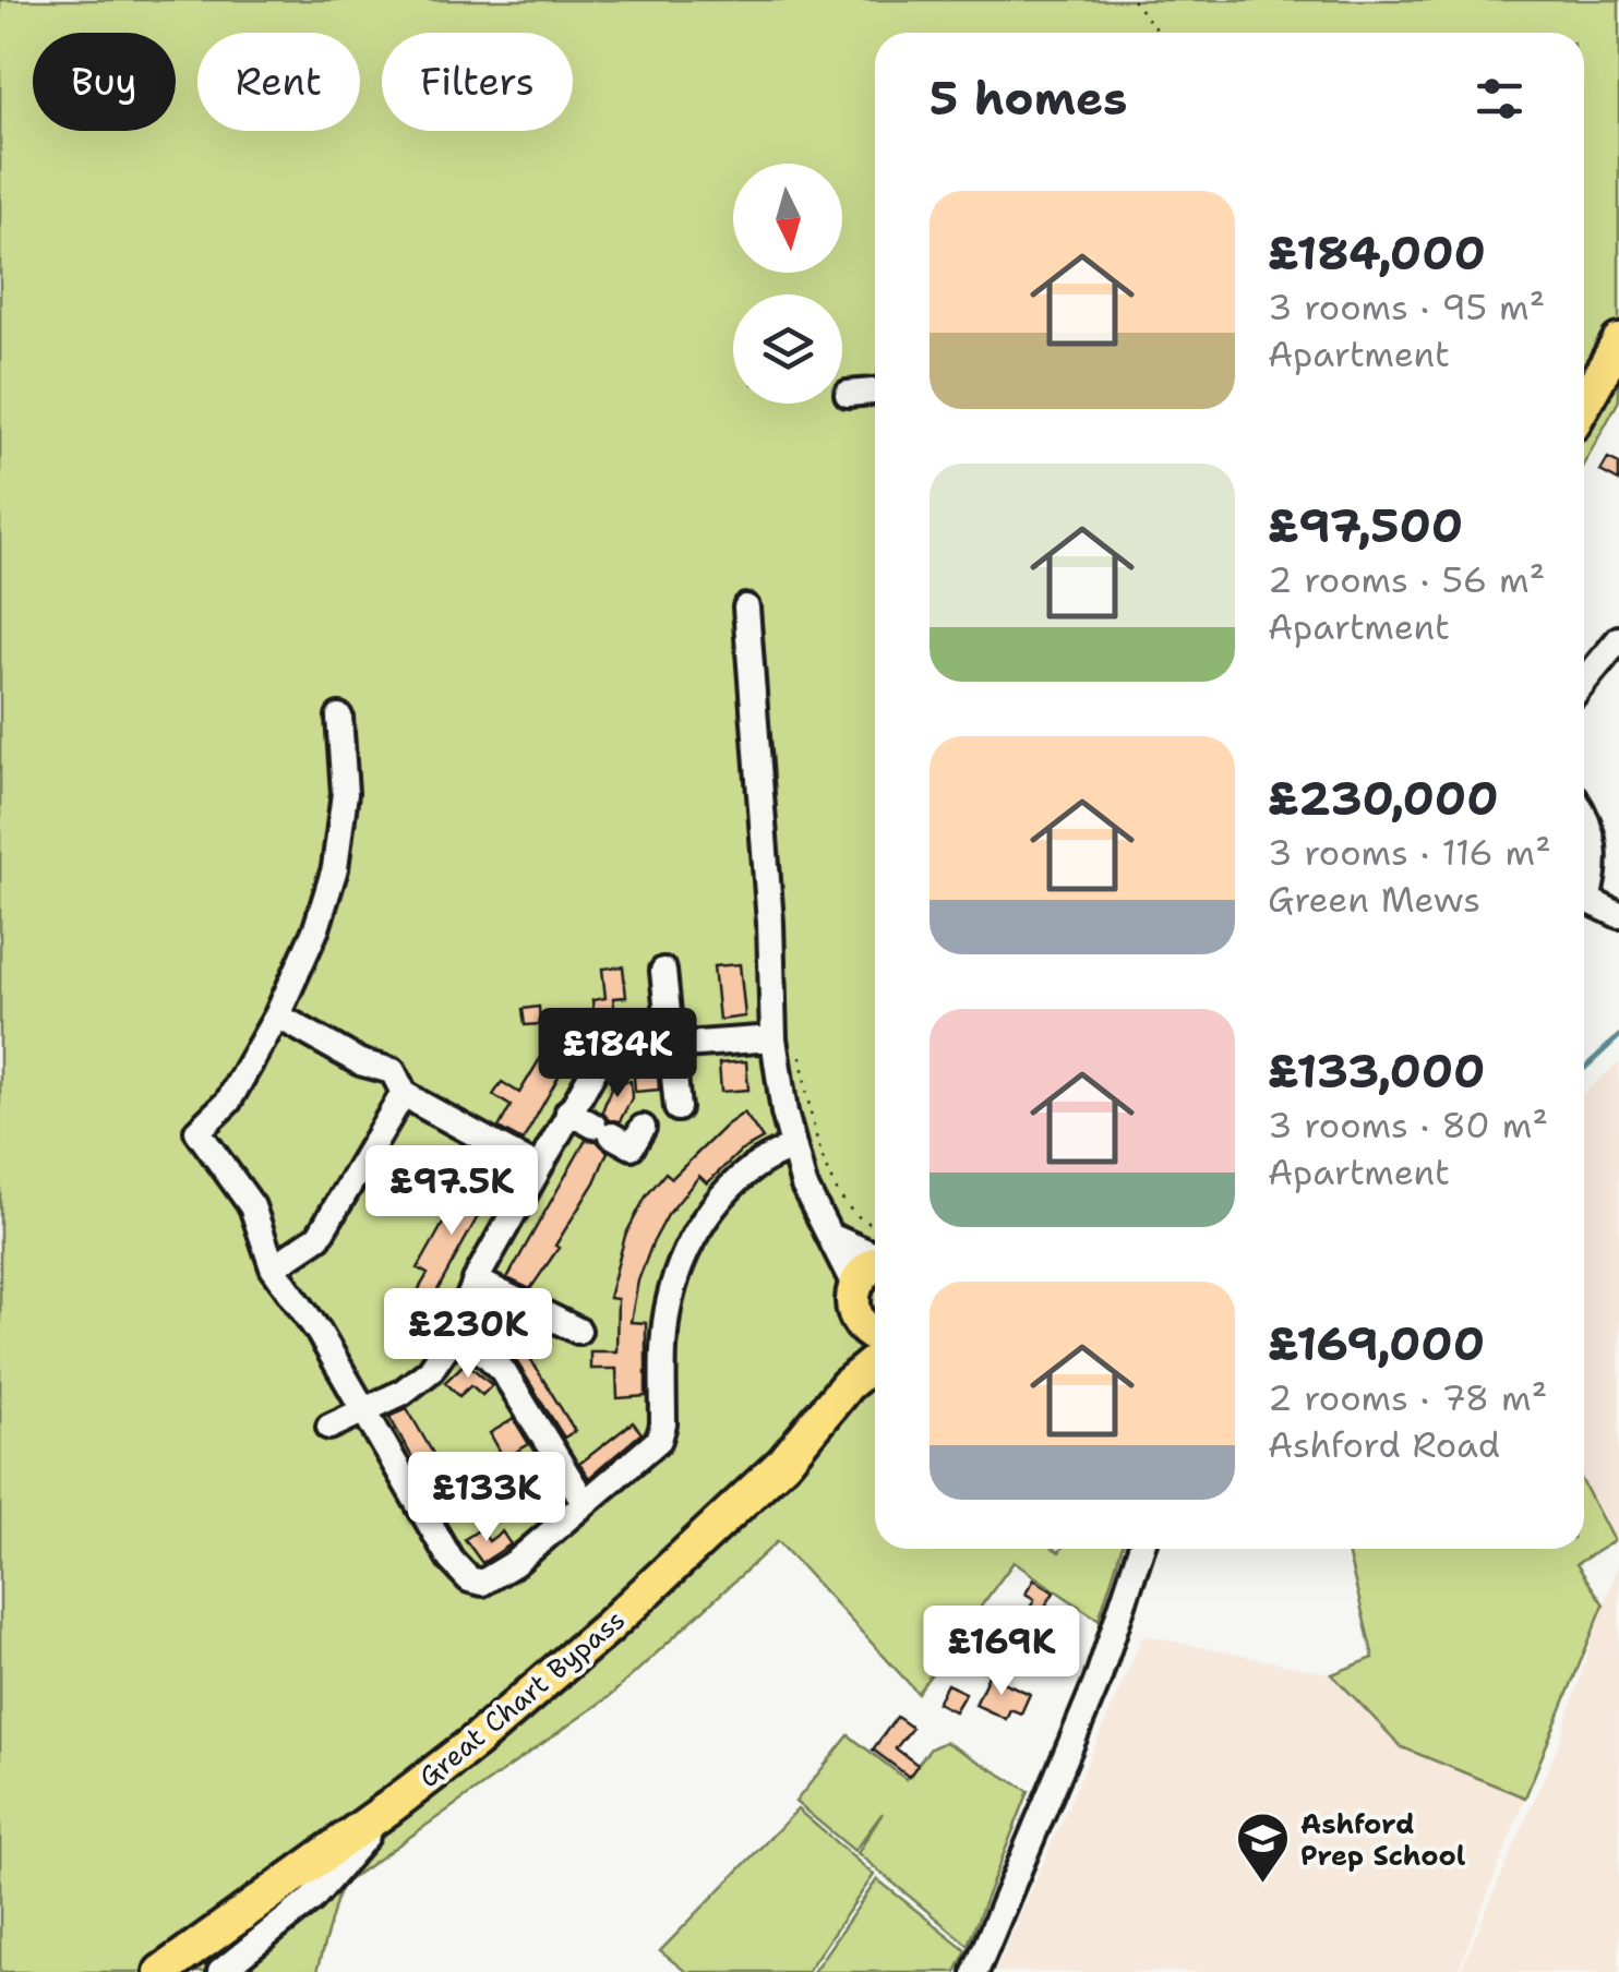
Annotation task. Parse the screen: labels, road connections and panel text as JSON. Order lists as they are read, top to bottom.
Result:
{
  "streets": {
    "main road": ["Great Chart Bypass"]
  },
  "places": {
    "school or university": ["Ashford Prep School"]
  },
  "north": "bottom",
  "page": {
    "chip": ["Buy", "Rent", "Filters"],
    "heading": "5 homes",
    "list": [
      {
        "name": "£184,000",
        "note": "3 rooms · 95 m² · Apartment"
      },
      {
        "name": "£97,500",
        "note": "2 rooms · 56 m² · Apartment"
      },
      {
        "name": "£230,000",
        "note": "3 rooms · 116 m² · Green Mews"
      },
      {
        "name": "£133,000",
        "note": "3 rooms · 80 m² · Apartment"
      },
      {
        "name": "£169,000",
        "note": "2 rooms · 78 m² · Ashford Road"
      }
    ],
    "price": [
      "£184K",
      "£97.5K",
      "£230K",
      "£133K",
      "£169K"
    ]
  }
}
